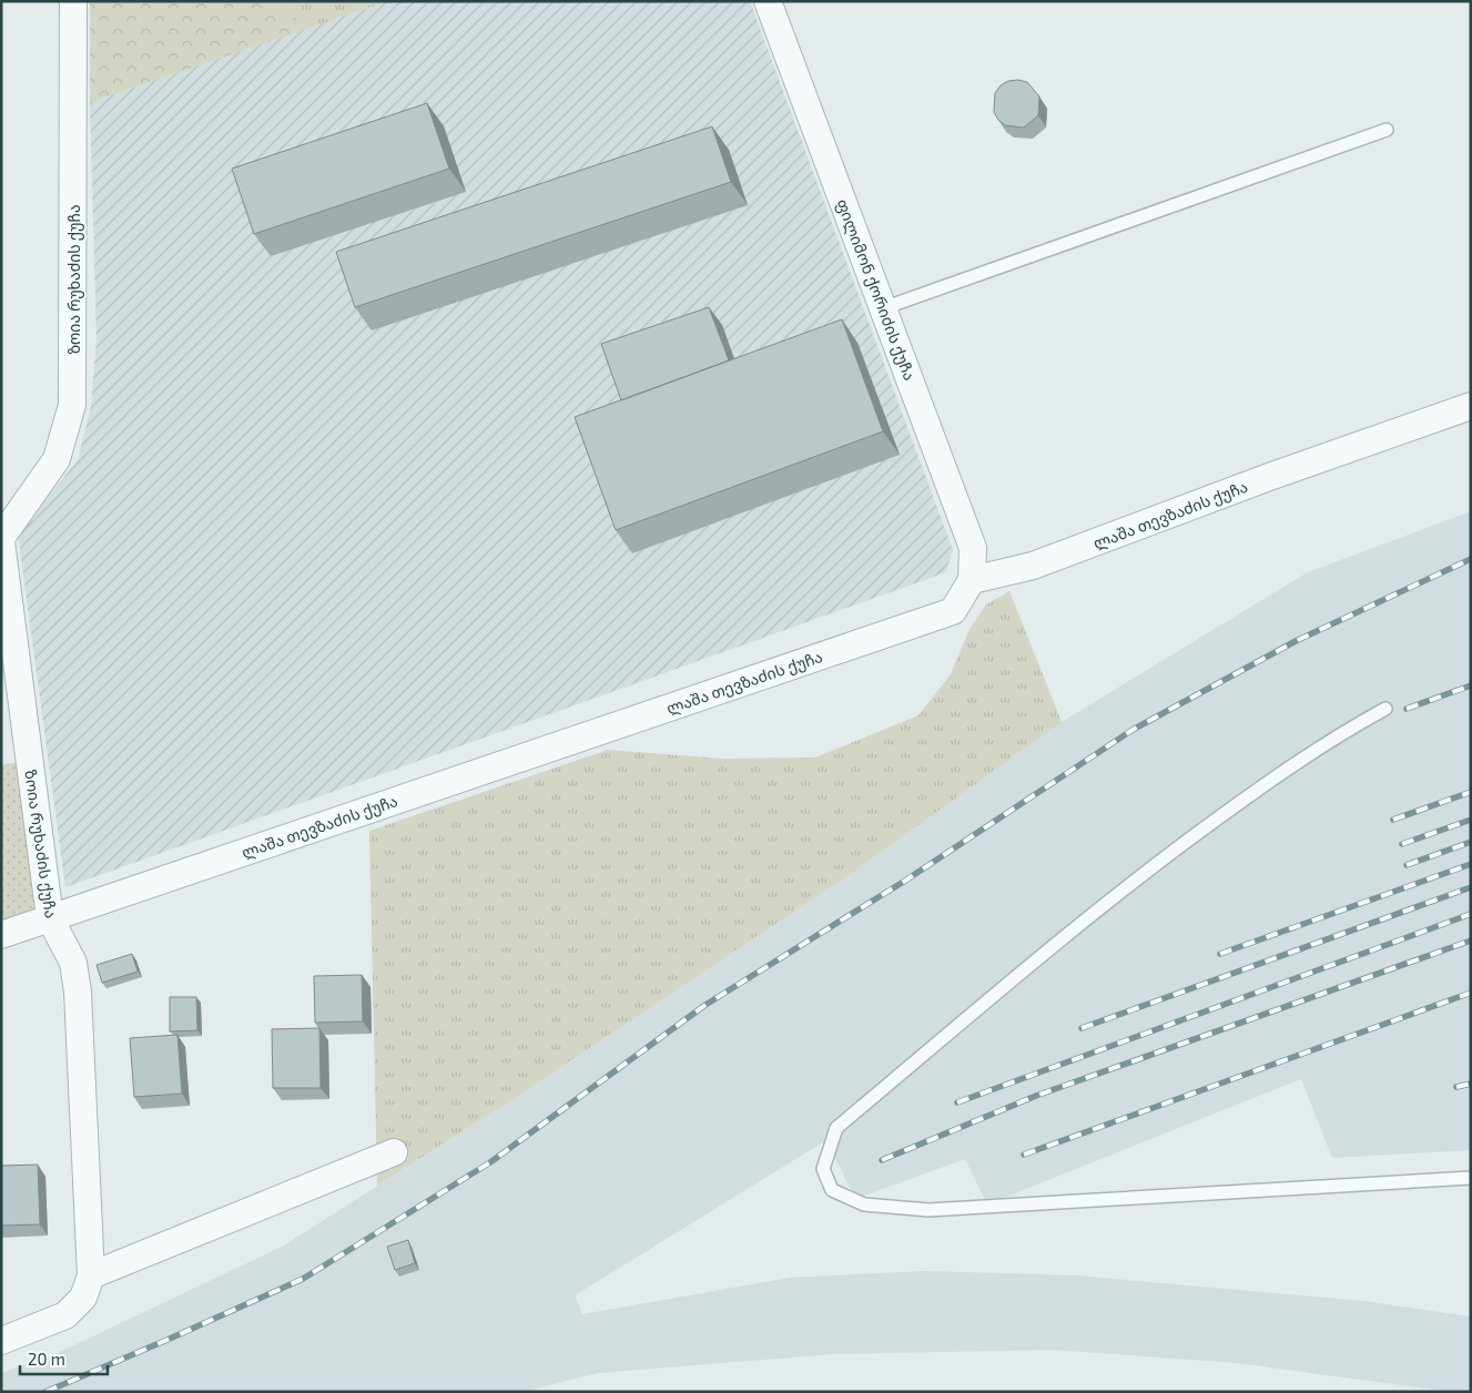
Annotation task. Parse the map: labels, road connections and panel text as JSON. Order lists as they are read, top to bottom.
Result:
{
  "streets": {
    "street": ["ზოია რუხაძის ქუჩა", "ფილიმონ ქორიძის ქუჩა", "ლაშა თევზაძის ქუჩა"]
  },
  "crossings": [
    ["ზოია რუხაძის ქუჩა", "ლაშა თევზაძის ქუჩა"],
    ["ფილიმონ ქორიძის ქუჩა", "ლაშა თევზაძის ქუჩა"]
  ],
  "scale_bar": "20 m"
}
